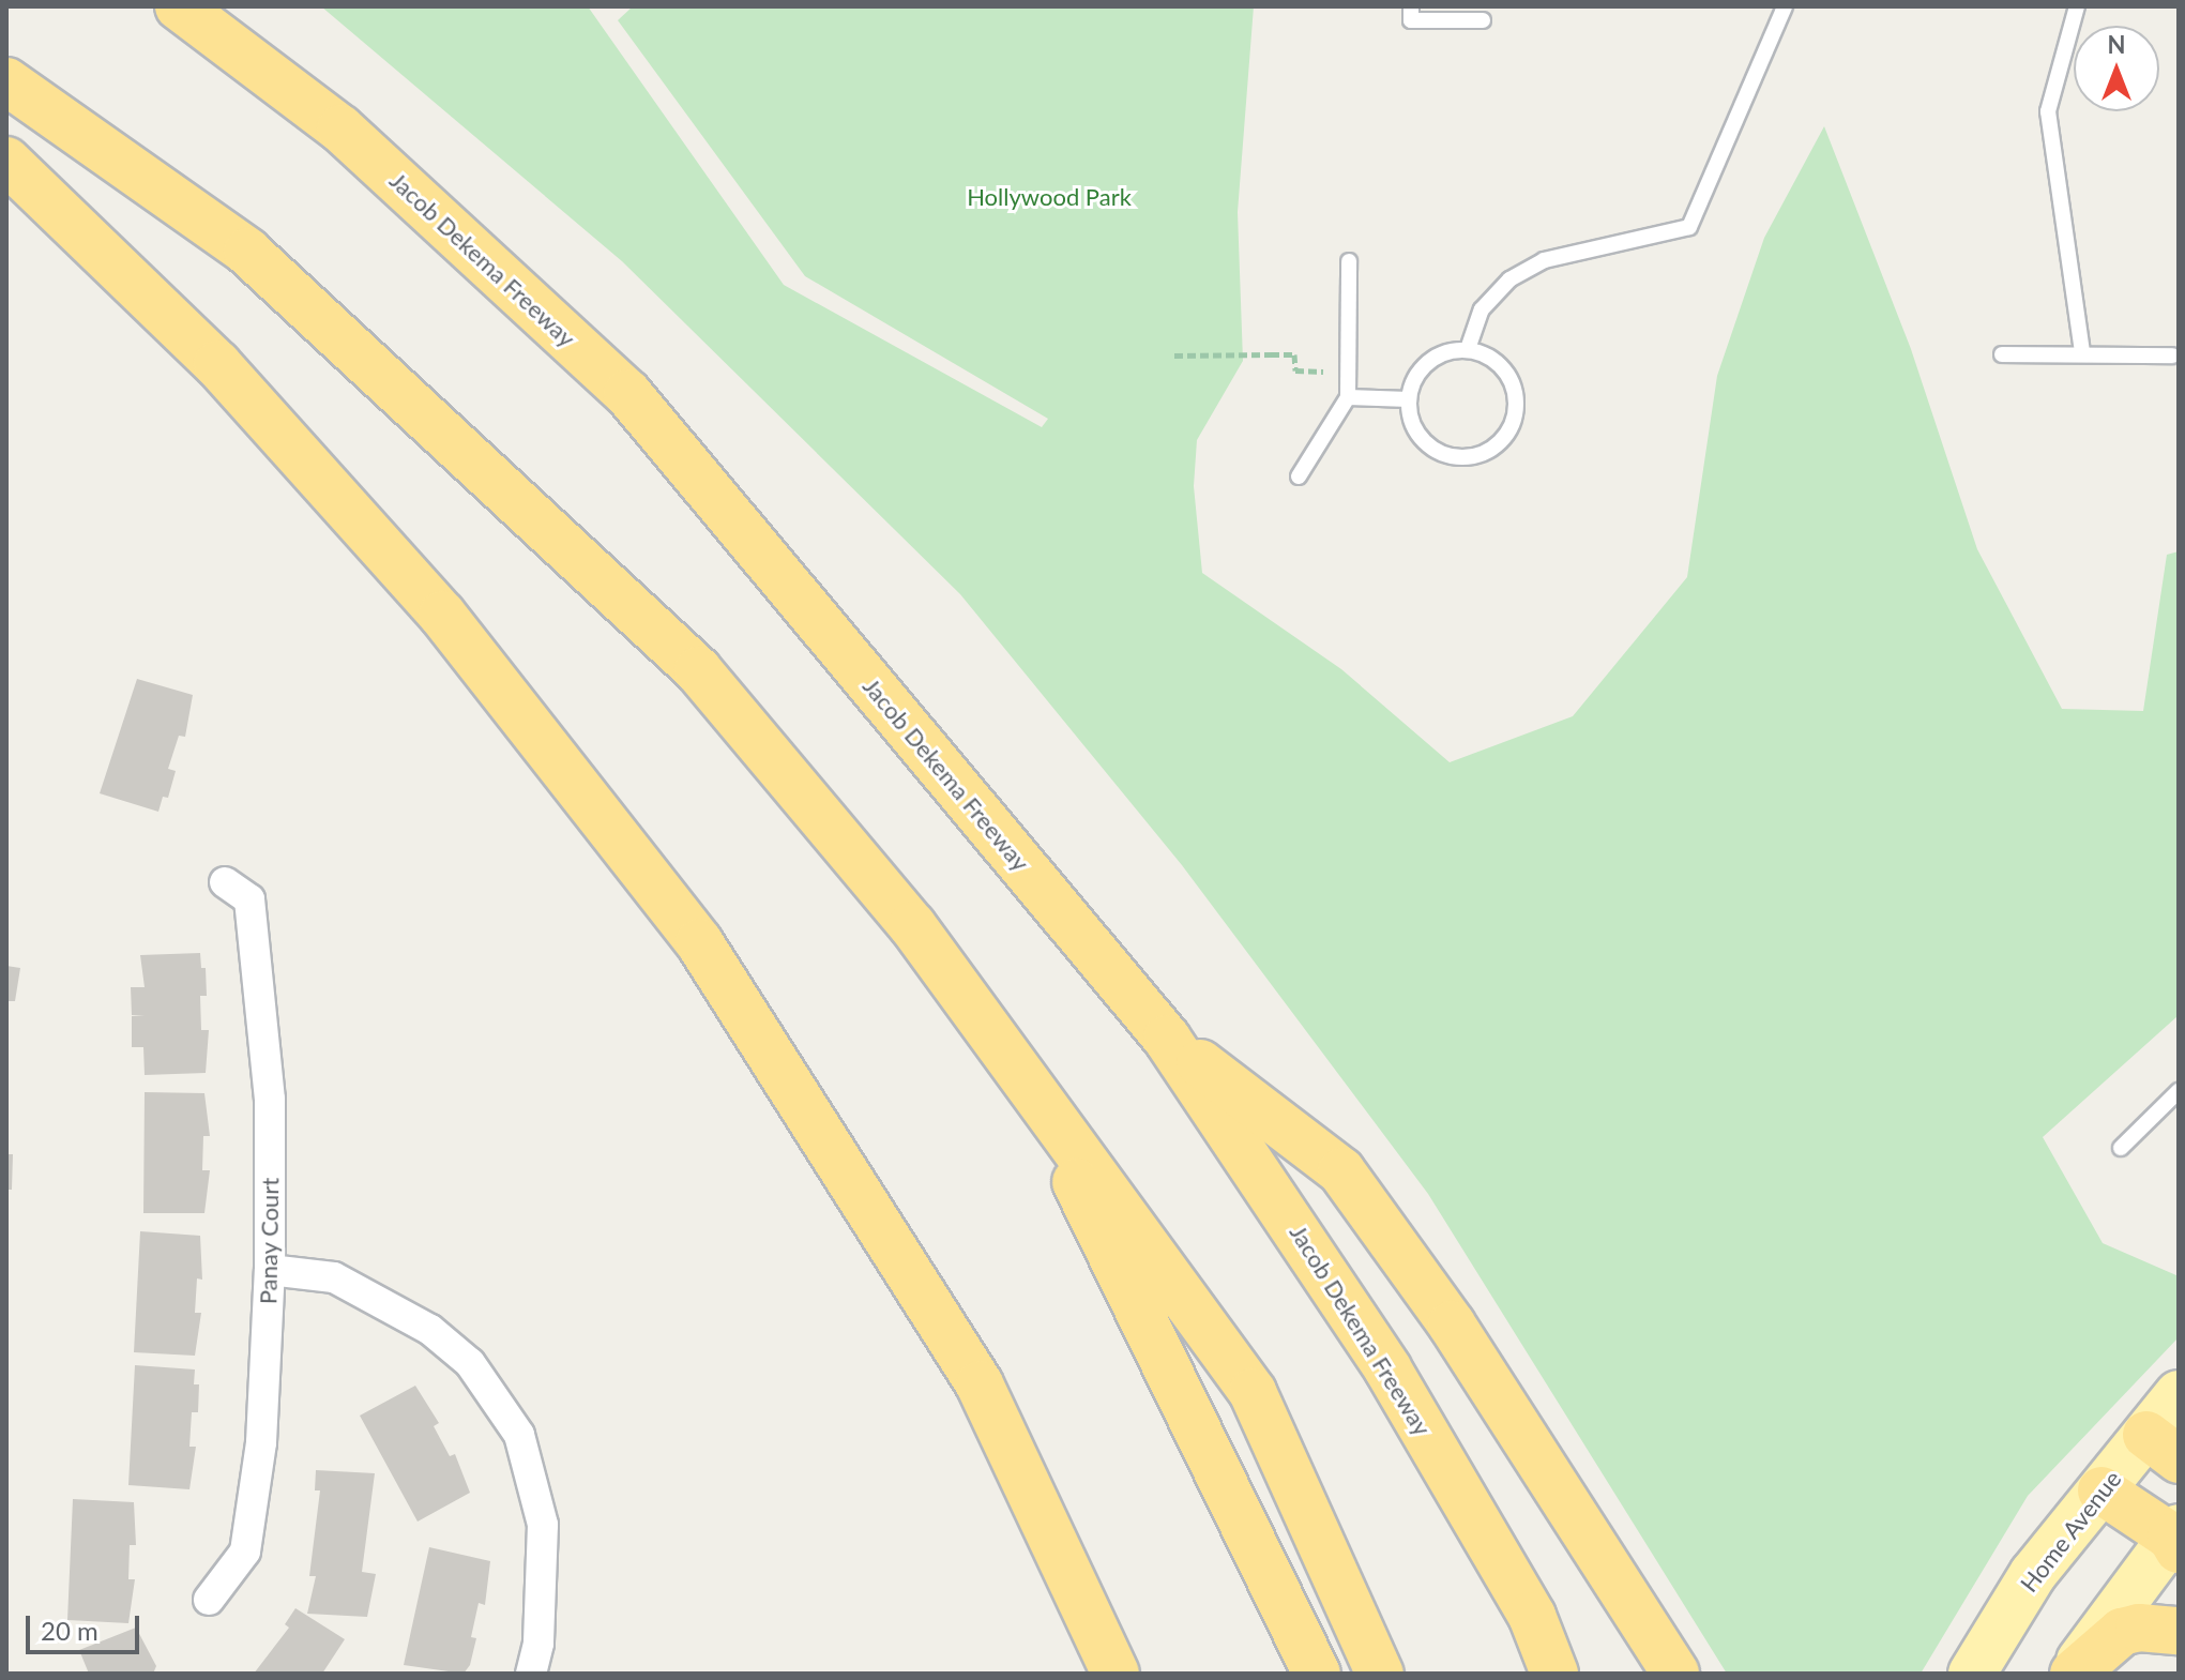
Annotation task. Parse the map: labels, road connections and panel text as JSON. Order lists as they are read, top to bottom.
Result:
{
  "streets": {
    "highway": ["Jacob Dekema Freeway"],
    "main road": ["Home Avenue"],
    "street": ["Panay Court"]
  },
  "parks": ["Hollywood Park"],
  "scale_bar": "20 m",
  "north": "top"
}
